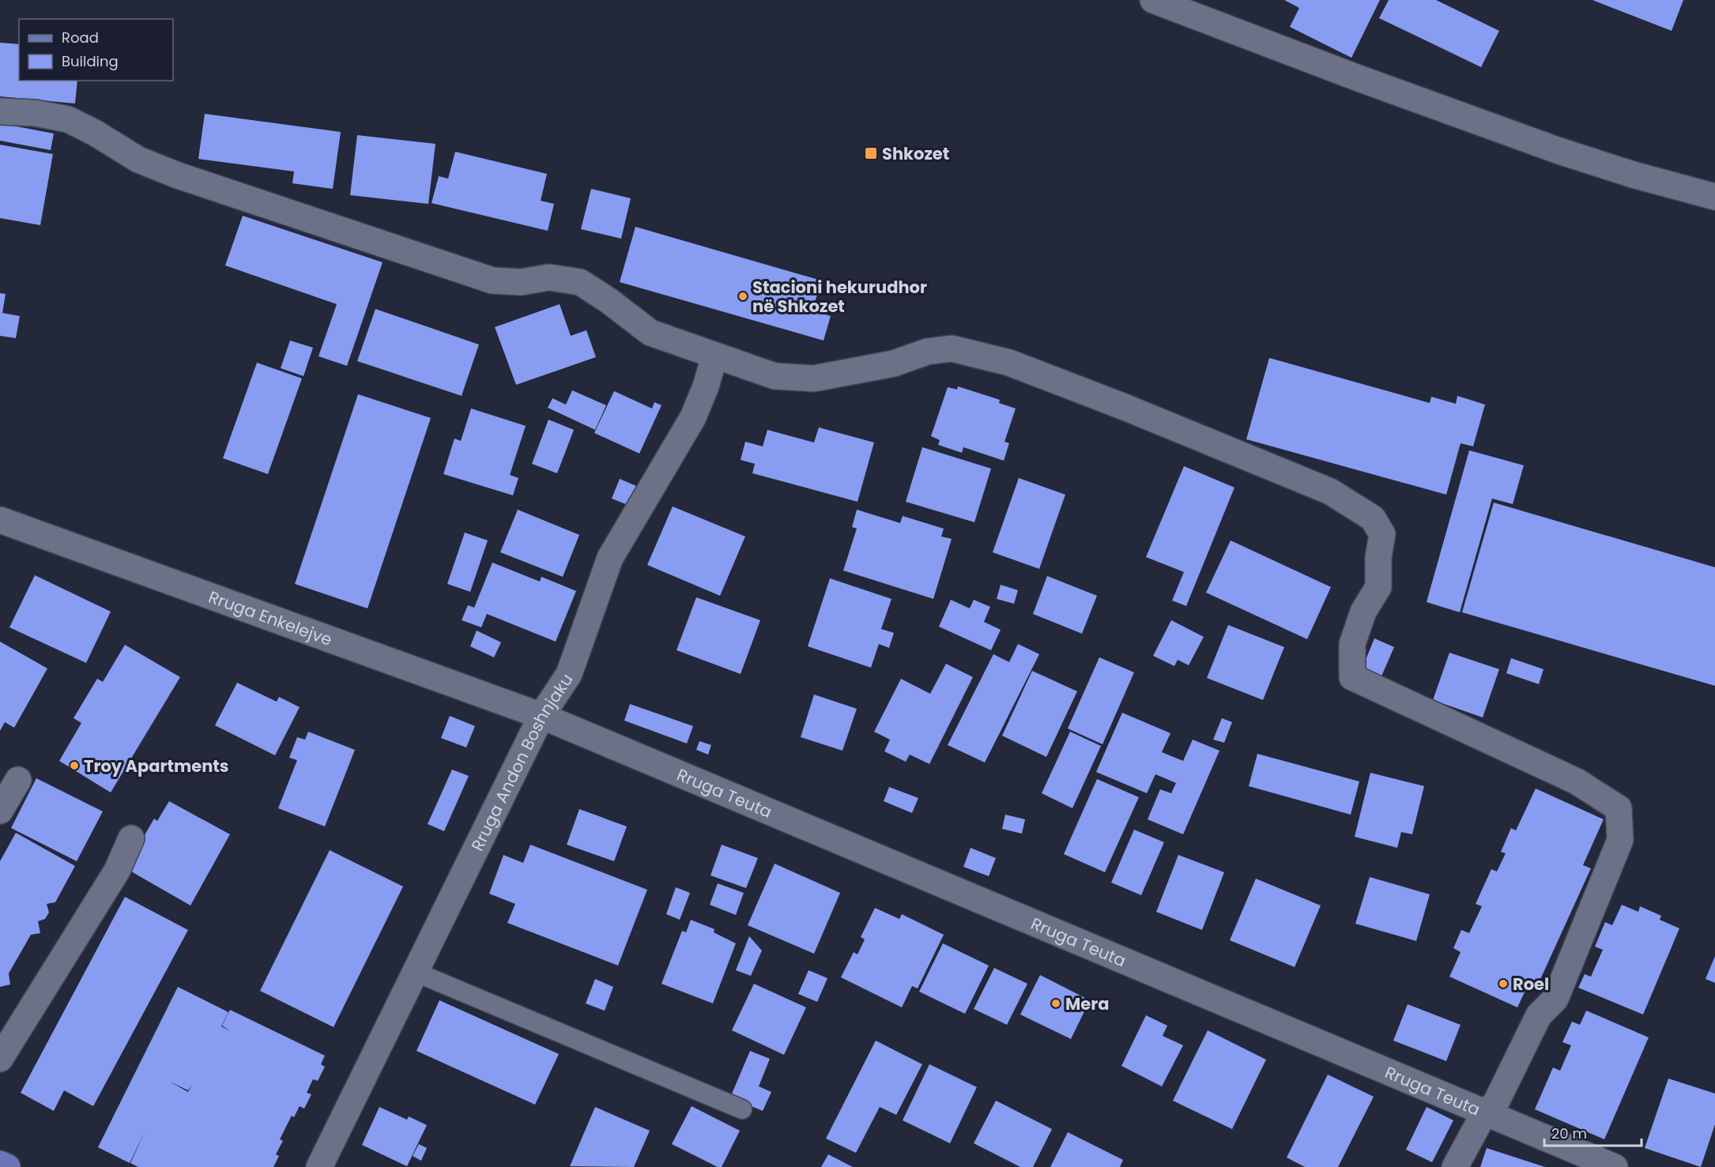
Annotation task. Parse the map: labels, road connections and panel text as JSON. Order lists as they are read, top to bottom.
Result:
{
  "streets": {
    "street": ["Rruga Enkelejve", "Rruga Andon Boshnjaku", "Rruga Teuta"]
  },
  "crossings": [
    ["Rruga Enkelejve", "Rruga Andon Boshnjaku"],
    ["Rruga Enkelejve", "Rruga Teuta"],
    ["Rruga Andon Boshnjaku", "Rruga Teuta"]
  ],
  "places": {
    "transit": ["Shkozet"],
    "other": [
      "Stacioni hekurudhor në Shkozet",
      "Troy Apartments",
      "Roel",
      "Mera"
    ]
  },
  "legend": ["Road", "Building"],
  "scale_bar": "20 m"
}
